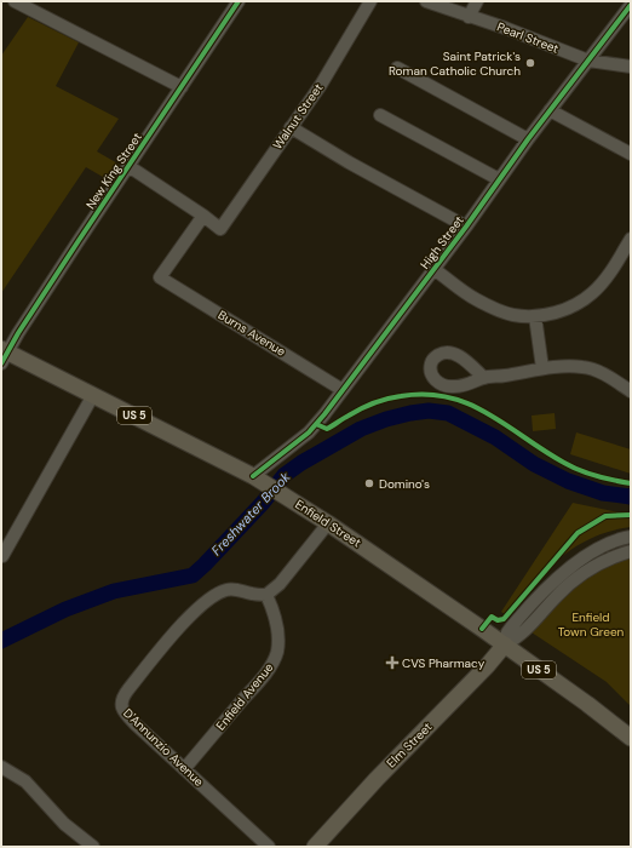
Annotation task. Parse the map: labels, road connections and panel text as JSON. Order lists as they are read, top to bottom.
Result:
{
  "streets": {
    "main road": ["US 5", "Enfield Street", "Elm Street"],
    "street": [
      "Pearl Street",
      "Walnut Street",
      "New King Street",
      "High Street",
      "Burns Avenue",
      "Enfield Avenue",
      "D'Annunzio Avenue"
    ]
  },
  "crossings": [
    ["Pearl Street", "High Street"],
    ["Walnut Street", "Burns Avenue"],
    ["New King Street", "Enfield Street"],
    ["High Street", "Burns Avenue"],
    ["High Street", "Enfield Street"],
    ["Enfield Street", "Elm Street"],
    ["Enfield Avenue", "D'Annunzio Avenue"]
  ],
  "water": ["Freshwater Brook"],
  "parks": ["Enfield Town Green"],
  "places": {
    "other": ["Saint Patrick's Roman Catholic Church", "Domino's"],
    "health": ["CVS Pharmacy"]
  }
}
